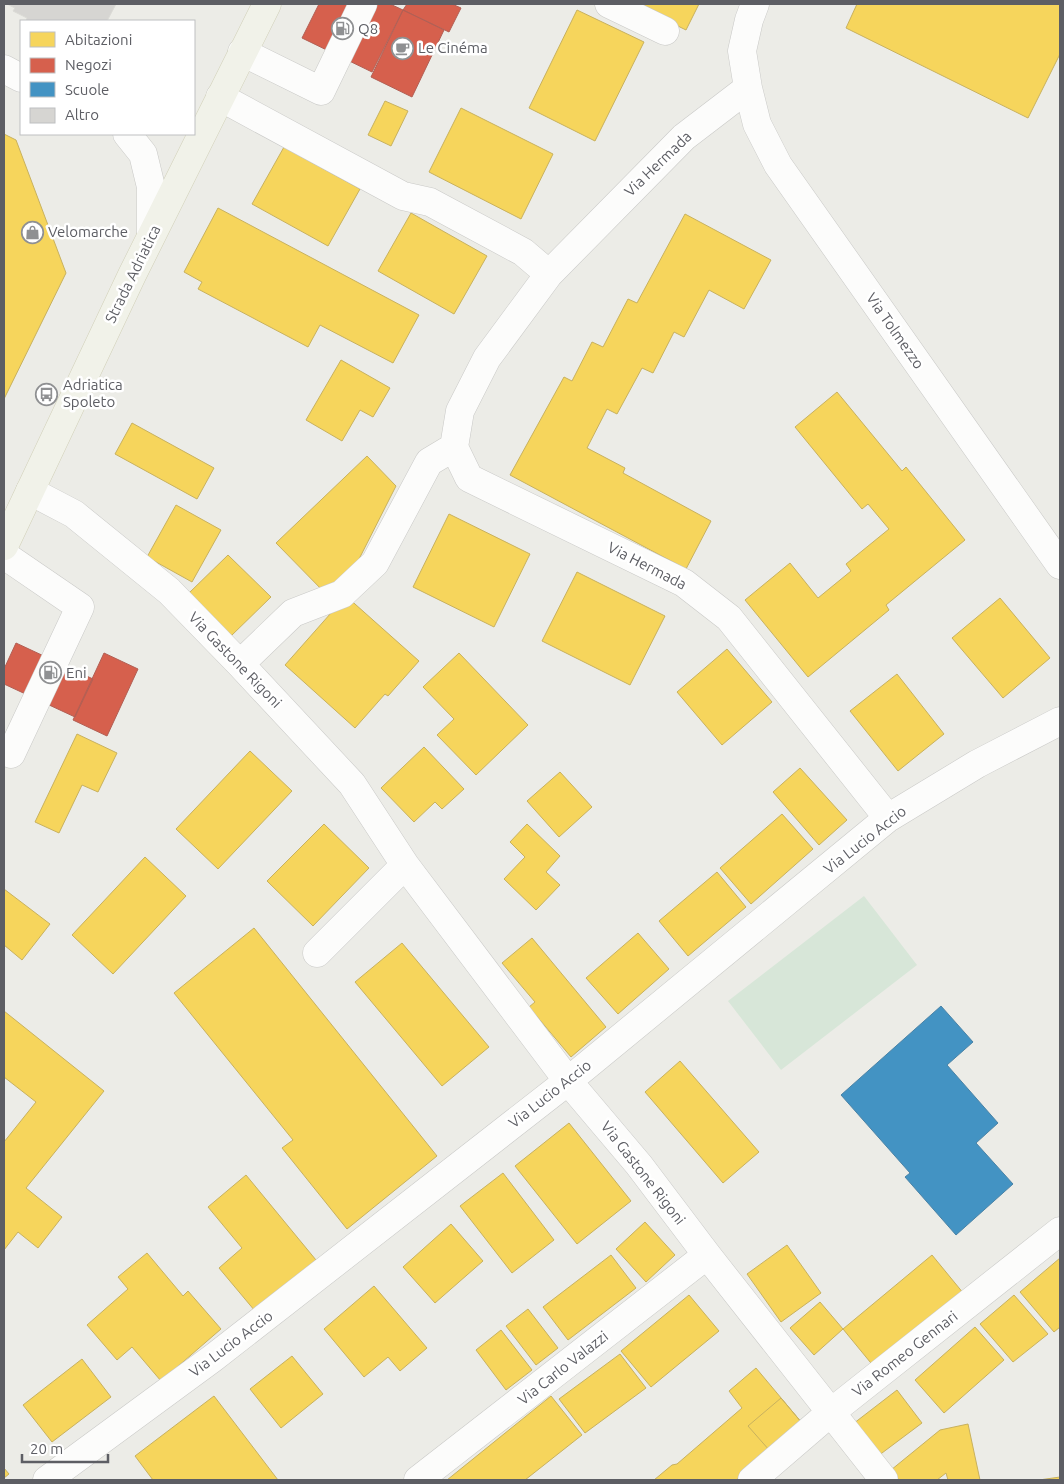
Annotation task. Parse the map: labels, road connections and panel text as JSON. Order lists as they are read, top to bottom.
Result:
{
  "streets": {
    "main road": ["Strada Adriatica"],
    "street": [
      "Via Hermada",
      "Via Tolmezzo",
      "Via Gastone Rigoni",
      "Via Lucio Accio",
      "Via Romeo Gennari",
      "Via Carlo Valazzi"
    ]
  },
  "crossings": [
    ["Via Hermada", "Via Tolmezzo"],
    ["Via Hermada", "Via Lucio Accio"],
    ["Strada Adriatica", "Via Gastone Rigoni"],
    ["Via Gastone Rigoni", "Via Lucio Accio"],
    ["Via Gastone Rigoni", "Via Romeo Gennari"],
    ["Via Gastone Rigoni", "Via Carlo Valazzi"]
  ],
  "places": {
    "fuel station": ["Q8", "Eni"],
    "cafe": ["Le Cinéma"],
    "shop": ["Velomarche"],
    "bus stop": ["Adriatica Spoleto"]
  },
  "legend": [
    "Abitazioni",
    "Negozi",
    "Scuole",
    "Altro"
  ],
  "scale_bar": "20 m"
}
